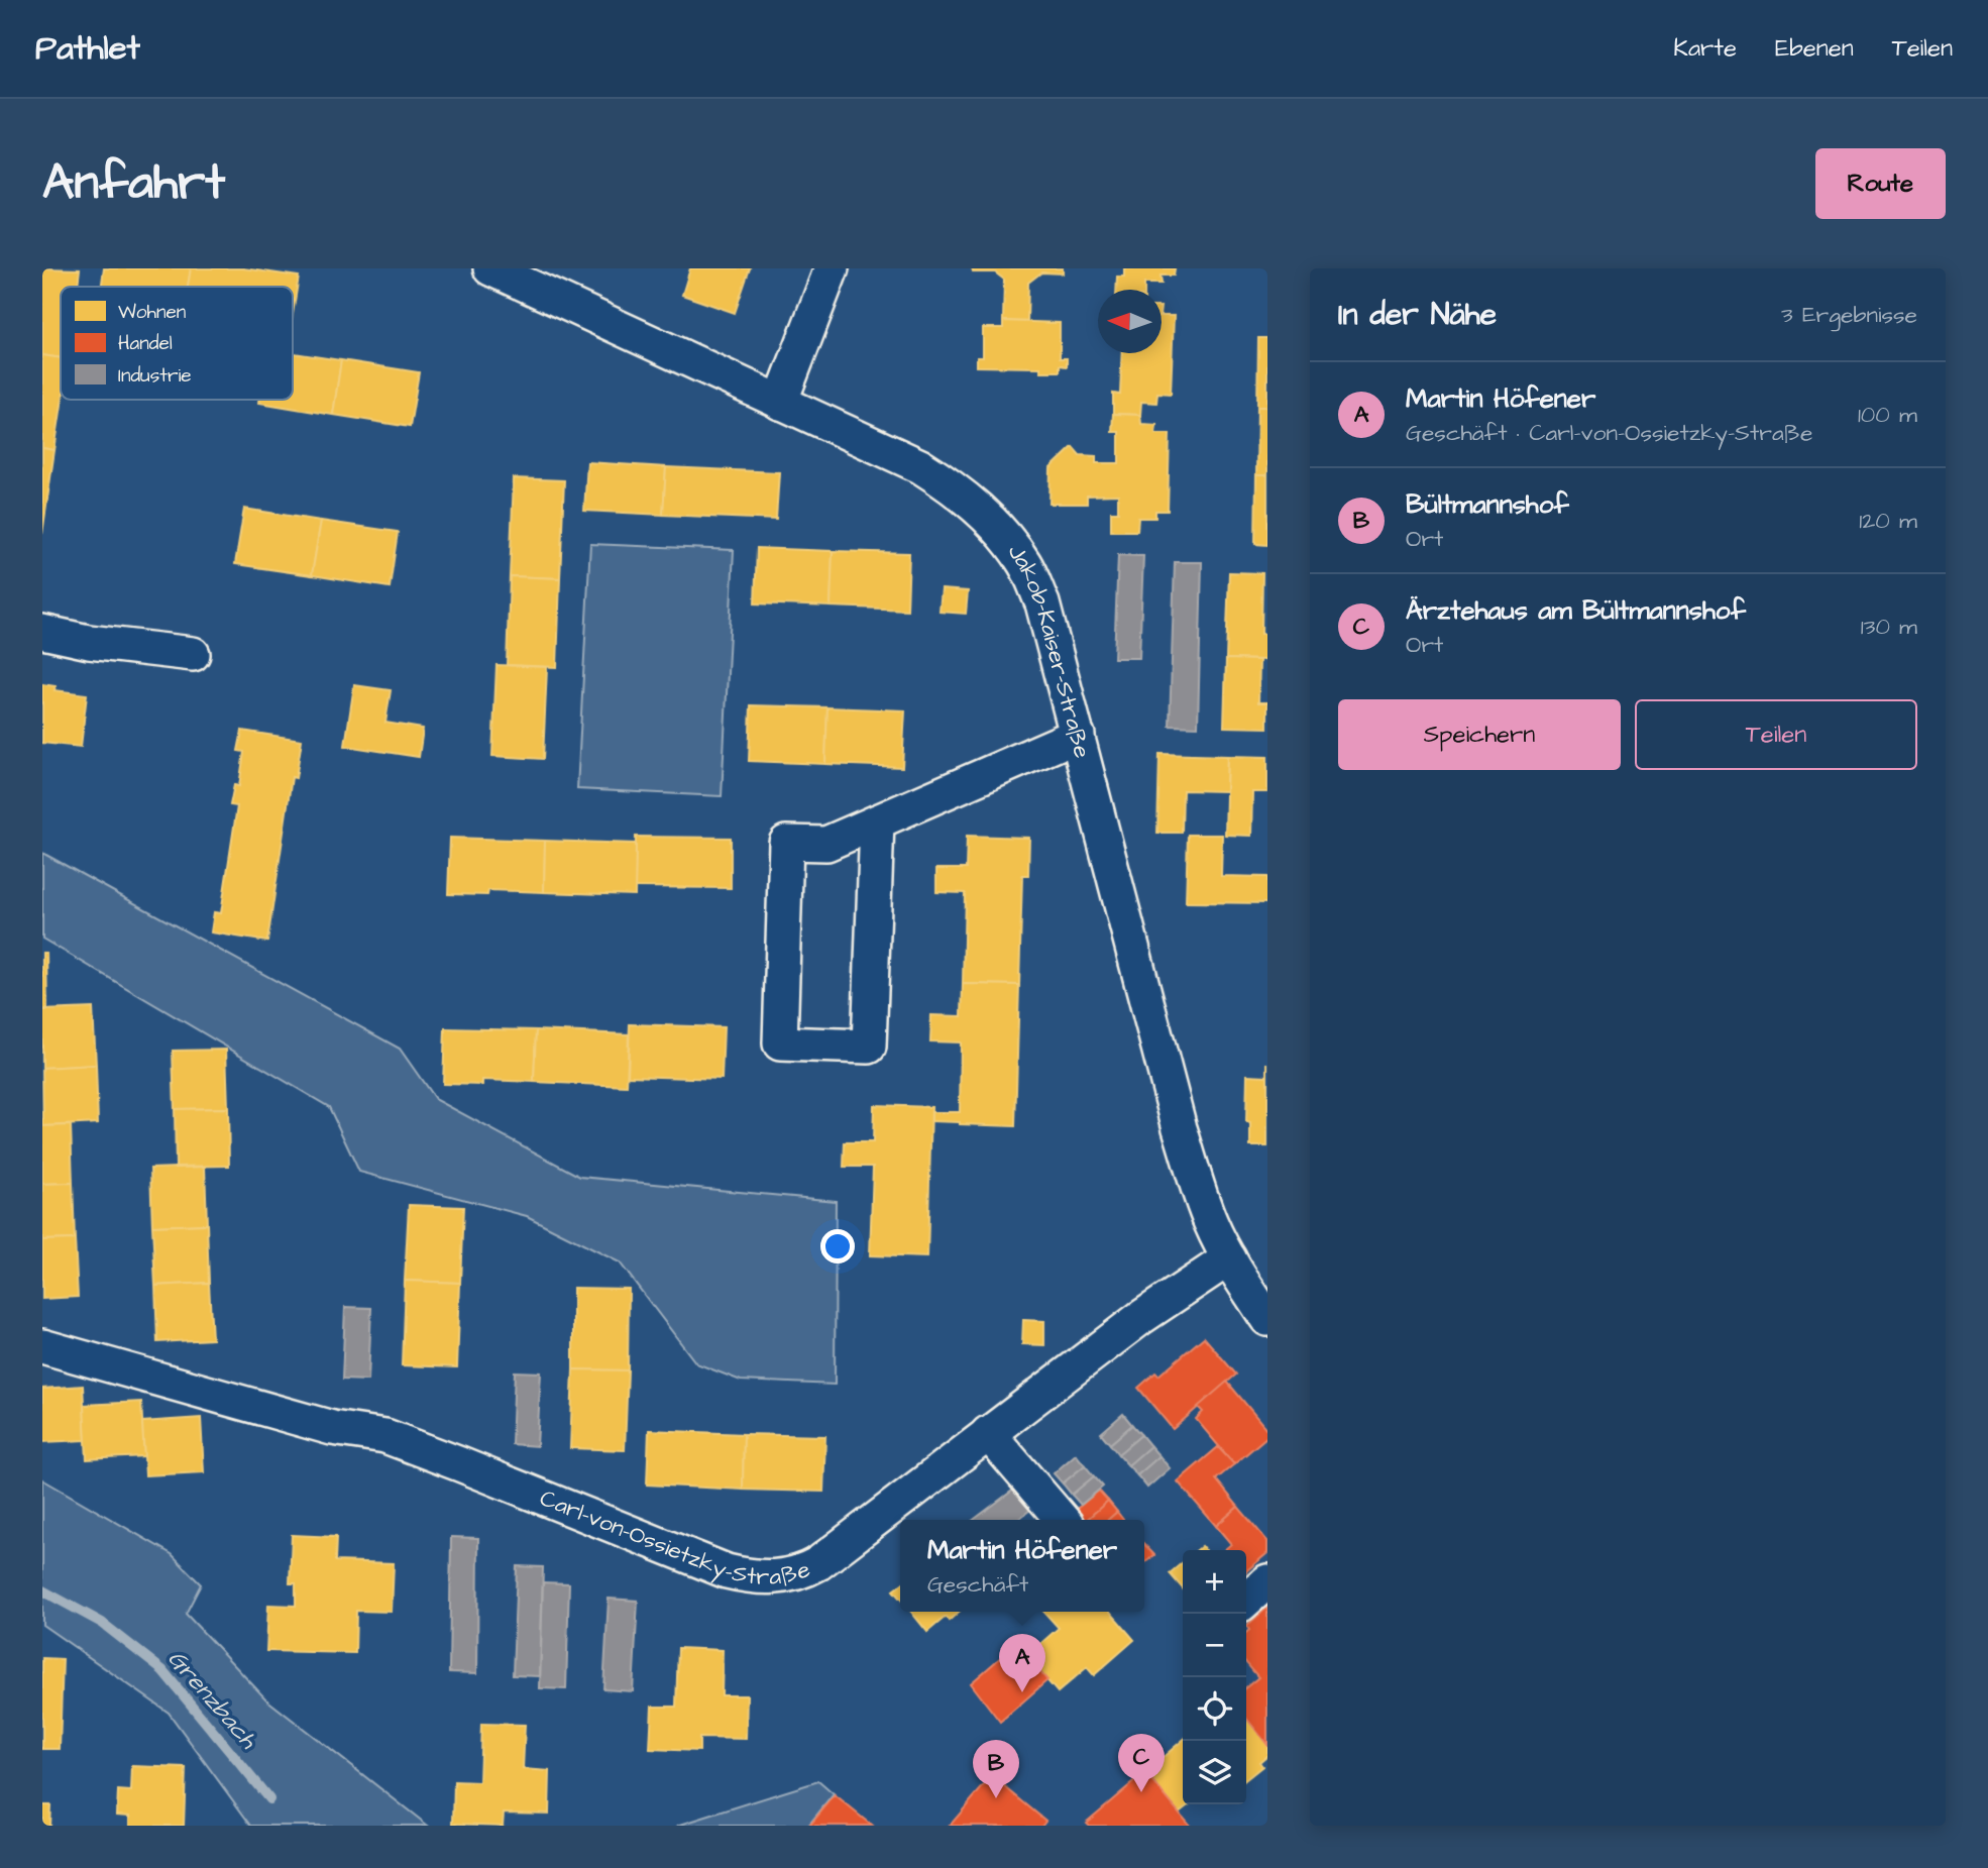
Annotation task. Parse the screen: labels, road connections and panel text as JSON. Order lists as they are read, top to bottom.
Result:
{
  "streets": {
    "street": ["Jakob-Kaiser-Straße", "Carl-von-Ossietzky-Straße"]
  },
  "crossings": [
    ["Jakob-Kaiser-Straße", "Carl-von-Ossietzky-Straße"]
  ],
  "water": ["Grenzbach"],
  "legend": ["Wohnen", "Handel", "Industrie"],
  "north": "left",
  "page": {
    "header": "Pathlet",
    "nav": ["Karte", "Ebenen", "Teilen"],
    "buttons": [
      "Route",
      ["Speichern", "Teilen"]
    ],
    "title": "Anfahrt",
    "heading": ["In der Nähe", "3 Ergebnisse"],
    "list": [
      {
        "mark": "A",
        "name": "Martin Höfener",
        "note": "Geschäft · Carl-von-Ossietzky-Straße",
        "value": "100 m"
      },
      {
        "mark": "B",
        "name": "Bültmannshof",
        "note": "Ort",
        "value": "120 m"
      },
      {
        "mark": "C",
        "name": "Ärztehaus am Bültmannshof",
        "note": "Ort",
        "value": "130 m"
      }
    ],
    "popup": ["Martin Höfener", "Geschäft"],
    "map_buttons": ["+", "−"],
    "pins": ["A", "C", "B"]
  }
}
